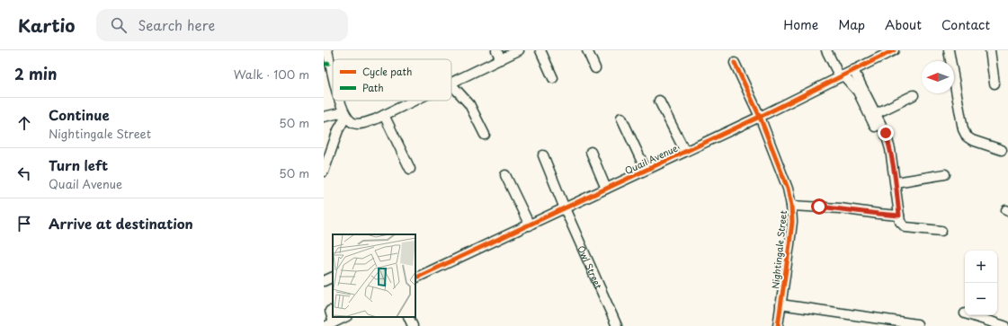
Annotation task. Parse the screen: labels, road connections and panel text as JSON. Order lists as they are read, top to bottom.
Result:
{
  "streets": {
    "street": ["Quail Avenue", "Nightingale Street", "Owl Street"]
  },
  "crossings": [
    ["Quail Avenue", "Nightingale Street"],
    ["Quail Avenue", "Owl Street"]
  ],
  "legend": ["Cycle path", "Path"],
  "north": "left",
  "page": {
    "header": "Kartio",
    "search": "Search here",
    "nav": [
      "Home",
      "Map",
      "About",
      "Contact"
    ],
    "heading": ["2 min", "Walk · 100 m"],
    "list": [
      ["Continue", "Nightingale Street", "50 m"],
      ["Turn left", "Quail Avenue", "50 m"],
      "Arrive at destination"
    ],
    "map_buttons": ["+", "−"]
  }
}
